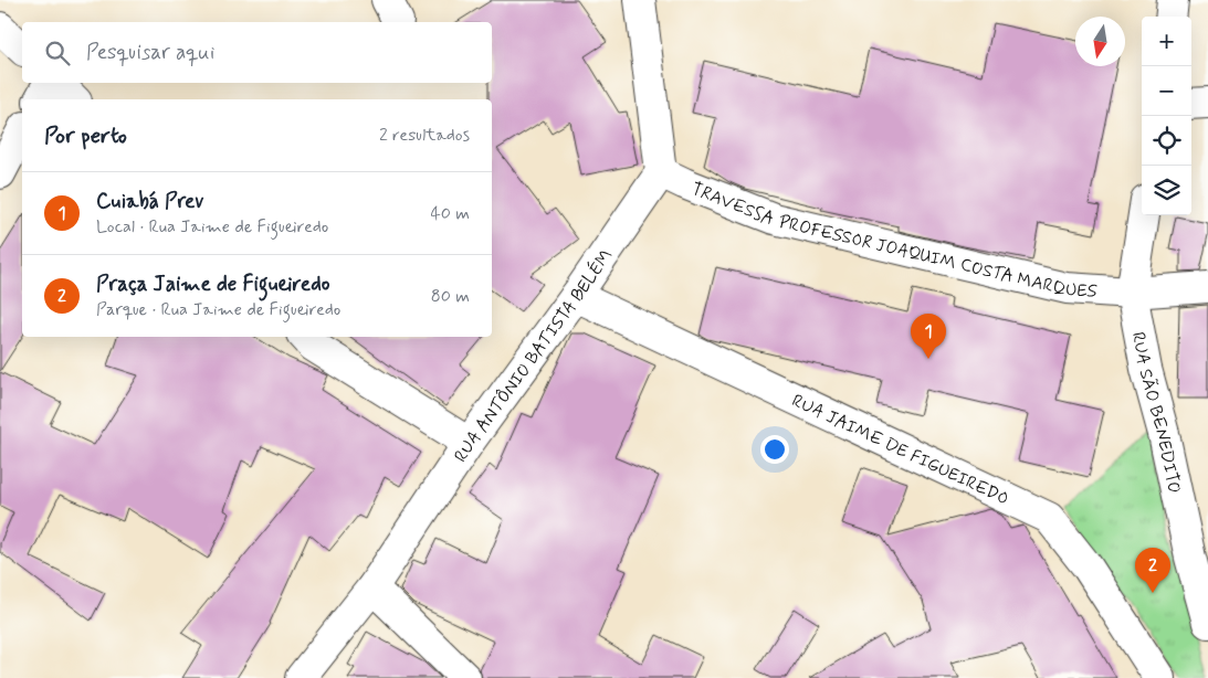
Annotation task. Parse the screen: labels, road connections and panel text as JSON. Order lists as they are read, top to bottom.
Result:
{
  "streets": {
    "street": [
      "TRAVESSA PROFESSOR JOAQUIM COSTA MARQUES",
      "RUA ANTÔNIO BATISTA BELÉM",
      "RUA SÃO BENEDITO",
      "RUA JAIME DE FIGUEIREDO"
    ]
  },
  "crossings": [
    ["TRAVESSA PROFESSOR JOAQUIM COSTA MARQUES", "RUA ANTÔNIO BATISTA BELÉM"],
    ["TRAVESSA PROFESSOR JOAQUIM COSTA MARQUES", "RUA SÃO BENEDITO"],
    ["RUA ANTÔNIO BATISTA BELÉM", "RUA JAIME DE FIGUEIREDO"]
  ],
  "north": "bottom",
  "page": {
    "map_buttons": ["+", "−"],
    "search": "Pesquisar aqui",
    "heading": ["Por perto", "2 resultados"],
    "list": [
      {
        "mark": "1",
        "name": "Cuiabá Prev",
        "note": "Local · Rua Jaime de Figueiredo",
        "value": "40 m"
      },
      {
        "mark": "2",
        "name": "Praça Jaime de Figueiredo",
        "note": "Parque · Rua Jaime de Figueiredo",
        "value": "80 m"
      }
    ],
    "pins": ["1", "2"]
  }
}
